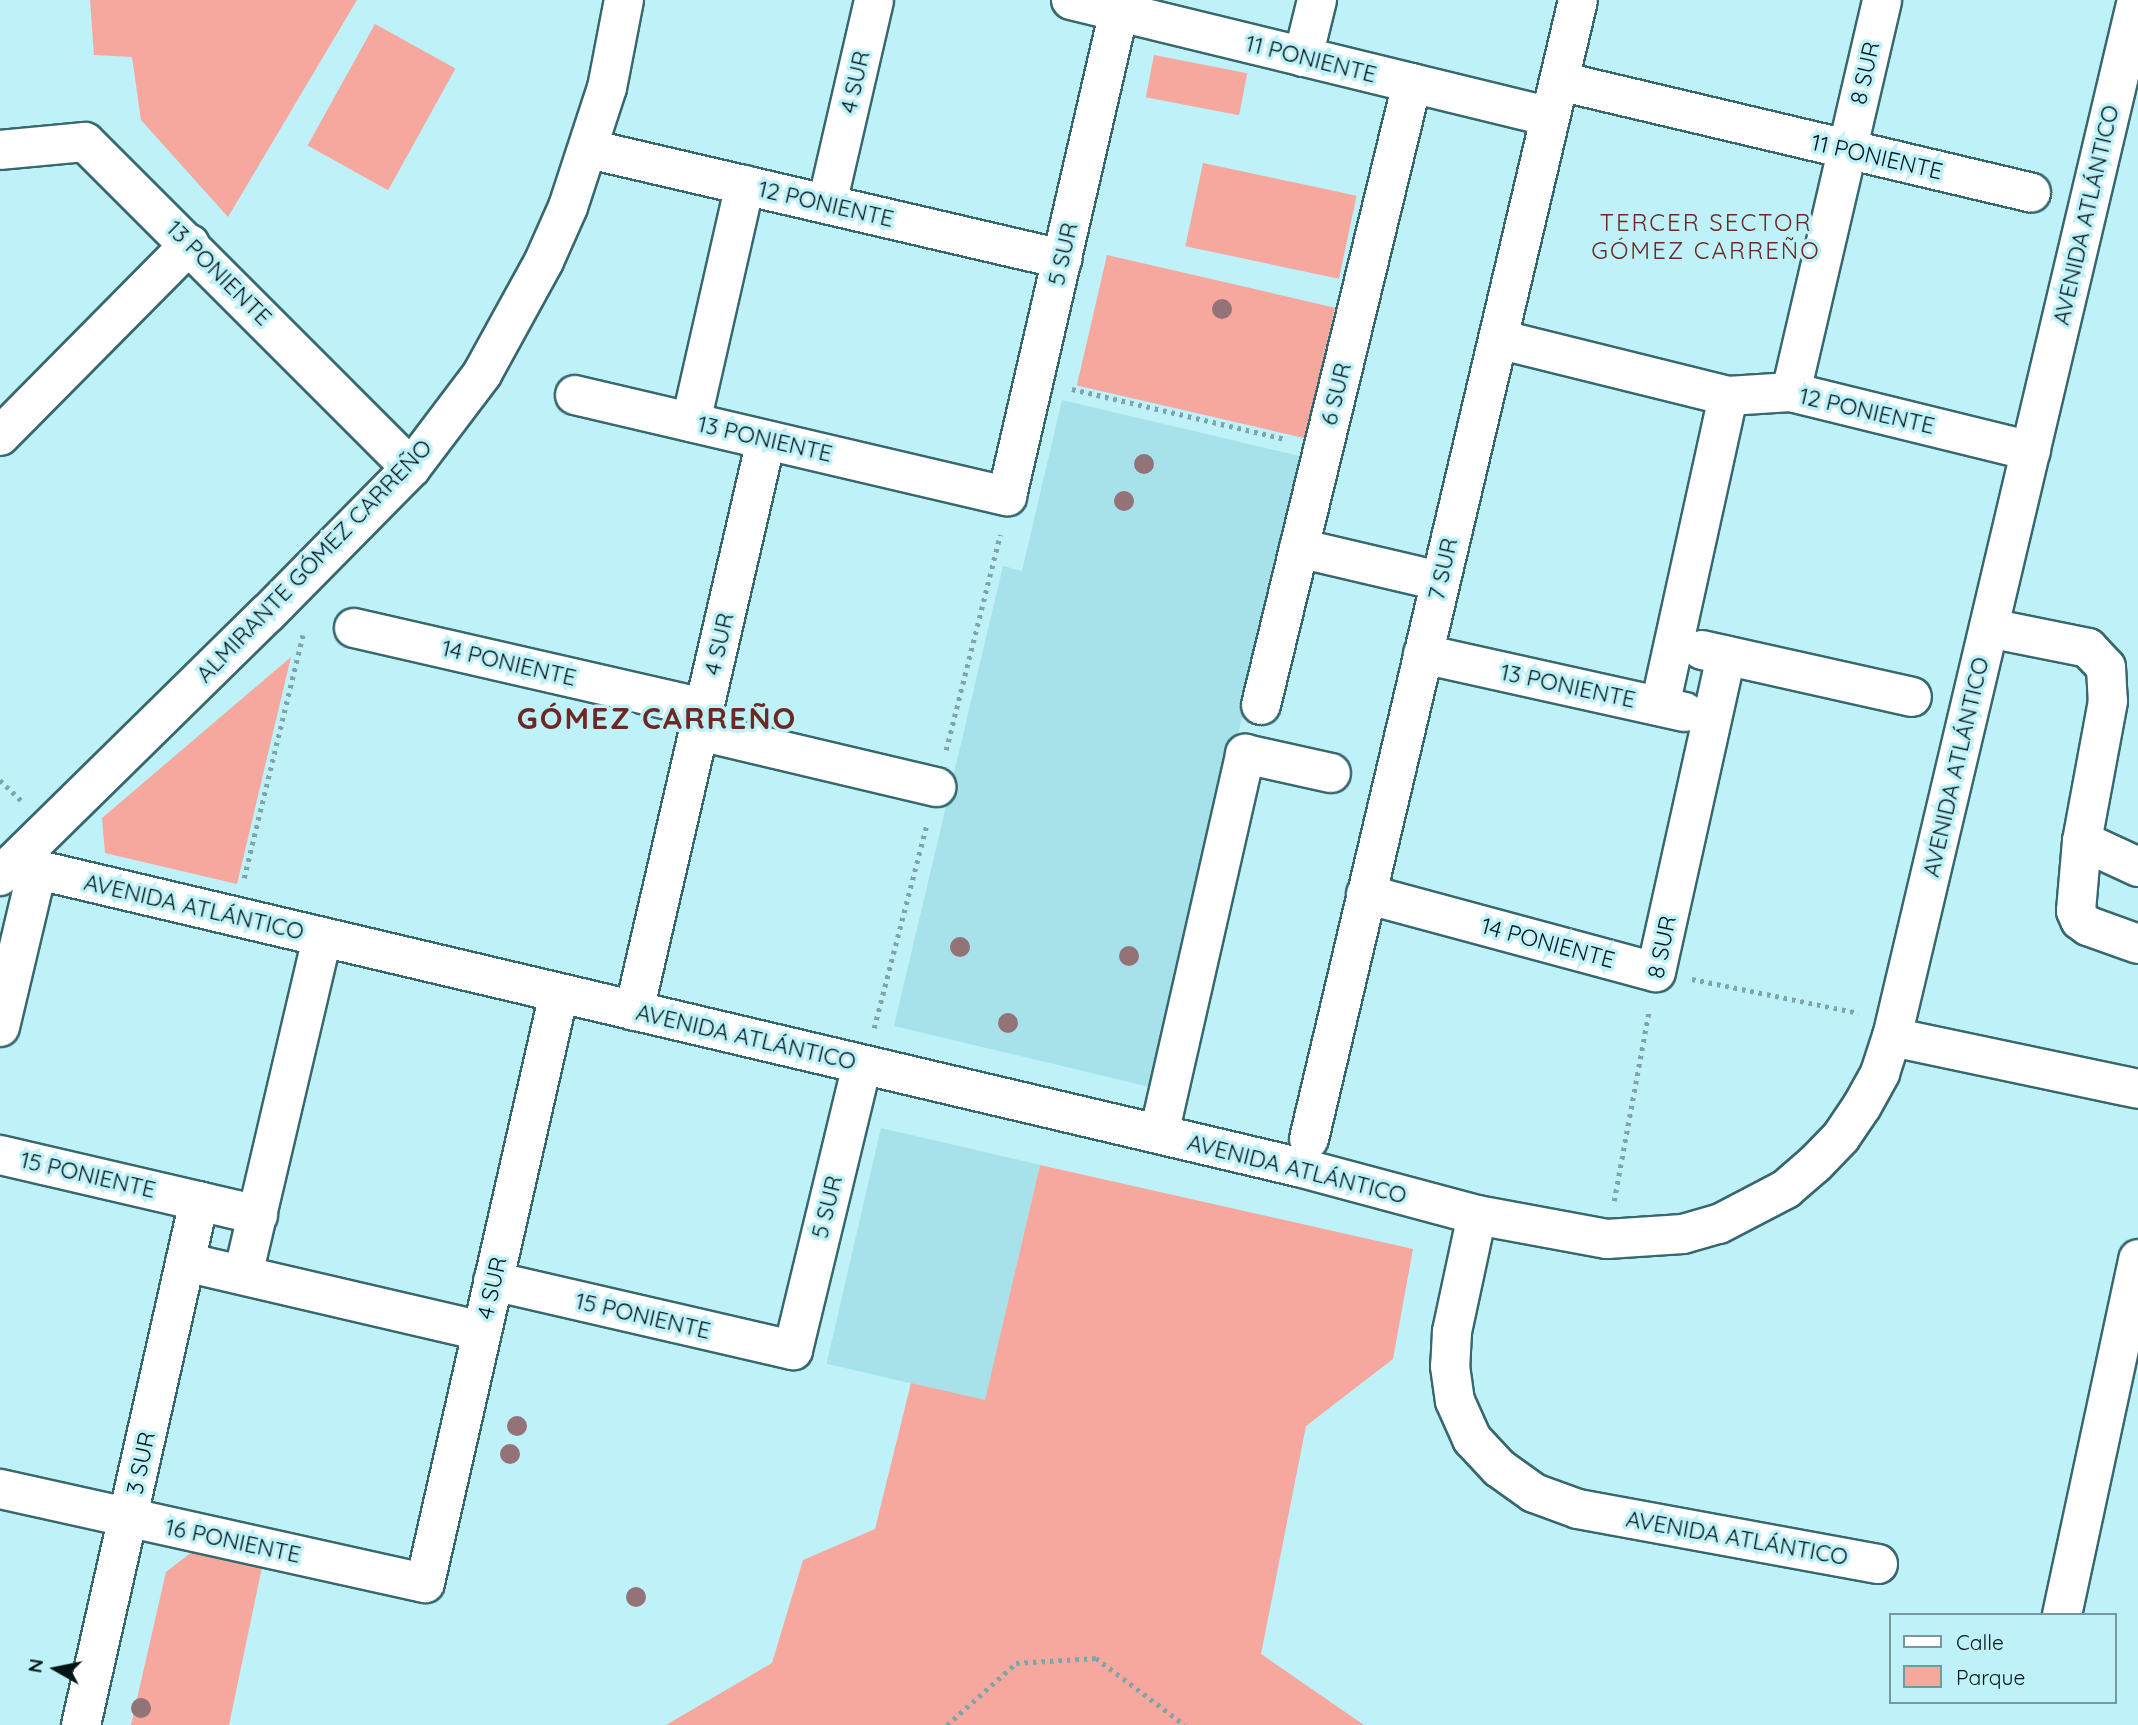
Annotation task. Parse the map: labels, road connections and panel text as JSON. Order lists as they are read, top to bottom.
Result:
{
  "streets": {
    "street": [
      "11 PONIENTE",
      "8 SUR",
      "4 SUR",
      "12 PONIENTE",
      "AVENIDA ATLÁNTICO",
      "5 SUR",
      "13 PONIENTE",
      "6 SUR",
      "ALMIRANTE GÓMEZ CARREÑO",
      "7 SUR",
      "14 PONIENTE",
      "15 PONIENTE",
      "3 SUR",
      "16 PONIENTE"
    ]
  },
  "crossings": [
    ["11 PONIENTE", "8 SUR"],
    ["11 PONIENTE", "5 SUR"],
    ["11 PONIENTE", "6 SUR"],
    ["11 PONIENTE", "7 SUR"],
    ["8 SUR", "12 PONIENTE"],
    ["8 SUR", "AVENIDA ATLÁNTICO"],
    ["8 SUR", "13 PONIENTE"],
    ["8 SUR", "14 PONIENTE"],
    ["4 SUR", "12 PONIENTE"],
    ["4 SUR", "AVENIDA ATLÁNTICO"],
    ["4 SUR", "13 PONIENTE"],
    ["4 SUR", "14 PONIENTE"],
    ["4 SUR", "15 PONIENTE"],
    ["4 SUR", "16 PONIENTE"],
    ["12 PONIENTE", "AVENIDA ATLÁNTICO"],
    ["12 PONIENTE", "5 SUR"],
    ["12 PONIENTE", "ALMIRANTE GÓMEZ CARREÑO"],
    ["12 PONIENTE", "7 SUR"],
    ["AVENIDA ATLÁNTICO", "5 SUR"],
    ["AVENIDA ATLÁNTICO", "ALMIRANTE GÓMEZ CARREÑO"],
    ["5 SUR", "13 PONIENTE"],
    ["5 SUR", "15 PONIENTE"],
    ["13 PONIENTE", "ALMIRANTE GÓMEZ CARREÑO"],
    ["13 PONIENTE", "7 SUR"],
    ["7 SUR", "14 PONIENTE"],
    ["15 PONIENTE", "3 SUR"],
    ["3 SUR", "16 PONIENTE"]
  ],
  "districts": ["TERCER SECTOR GÓMEZ CARREÑO", "GÓMEZ CARREÑO"],
  "legend": ["Calle", "Parque"],
  "north": "left"
}
